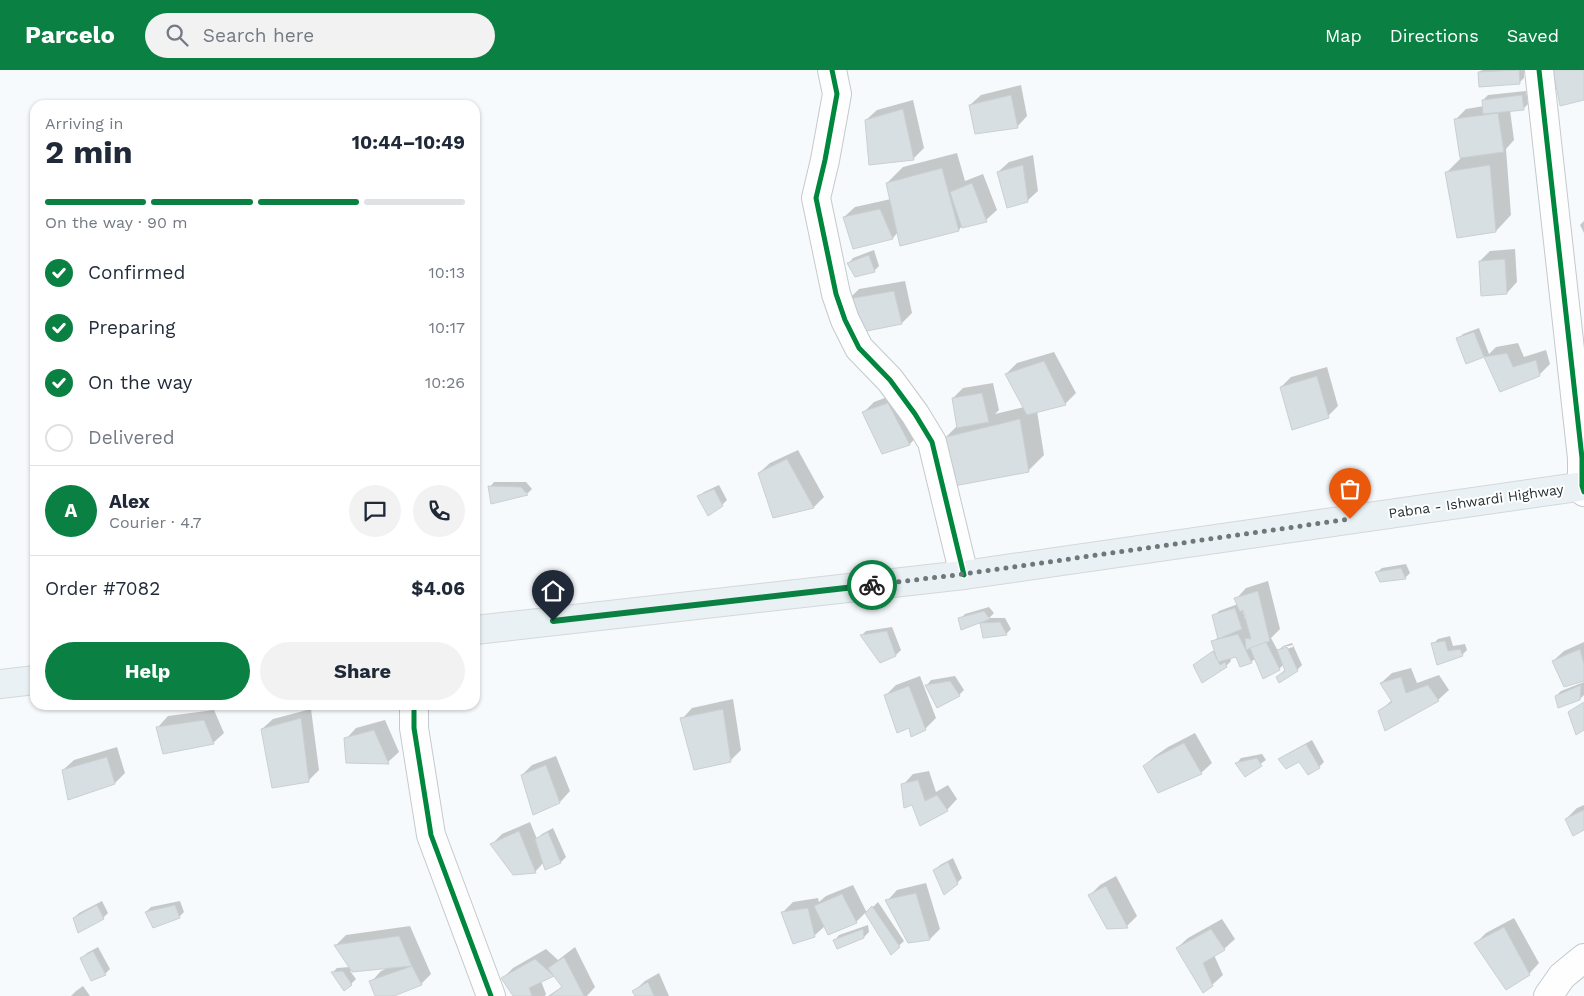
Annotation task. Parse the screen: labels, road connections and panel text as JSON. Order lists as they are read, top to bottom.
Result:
{
  "streets": {
    "main road": ["Pabna - Ishwardi Highway"]
  },
  "page": {
    "header": "Parcelo",
    "search": "Search here",
    "nav": ["Map", "Directions", "Saved"],
    "heading": ["2 min", "Arriving in", "10:44–10:49"],
    "panel": [
      "Alex",
      "Courier · 4.7",
      "Order #7082",
      "$4.06"
    ],
    "bar": "On the way · 90 m",
    "list": [
      ["Confirmed", "10:13"],
      ["Preparing", "10:17"],
      ["On the way", "10:26"],
      "Delivered"
    ],
    "round": "A",
    "buttons": ["Help", "Share"]
  }
}
